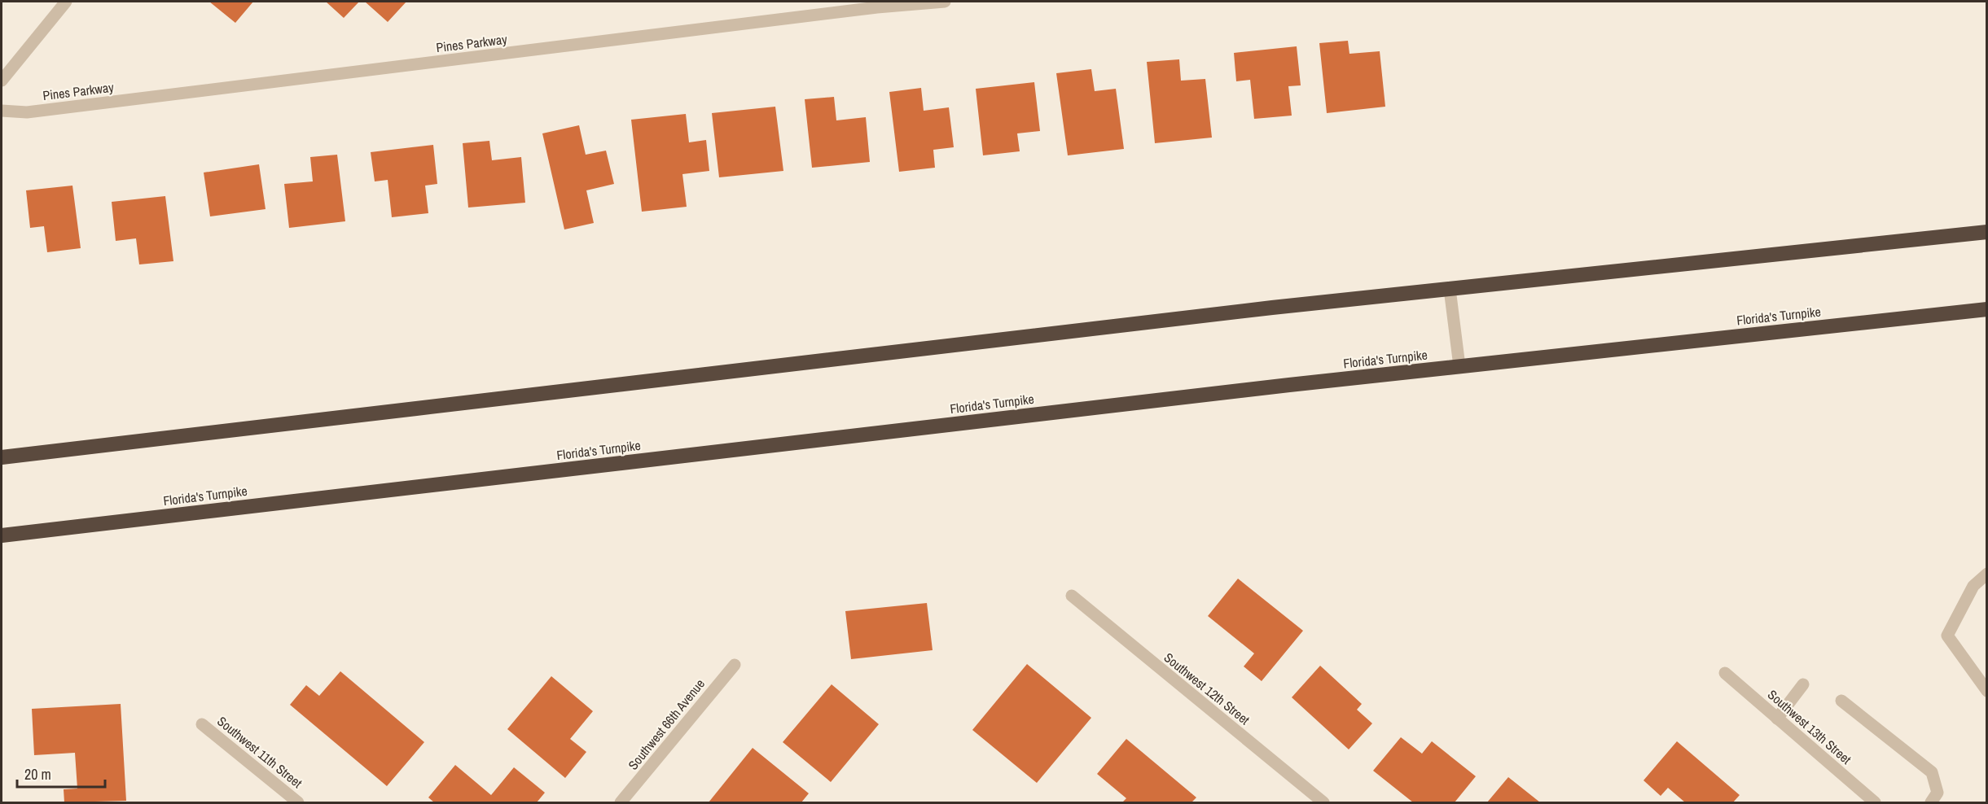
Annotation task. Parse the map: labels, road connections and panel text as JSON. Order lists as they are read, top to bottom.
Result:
{
  "streets": {
    "highway": ["Florida's Turnpike"],
    "street": [
      "Pines Parkway",
      "Southwest 12th Street",
      "Southwest 66th Avenue",
      "Southwest 13th Street",
      "Southwest 11th Street"
    ]
  },
  "scale_bar": "20 m"
}
